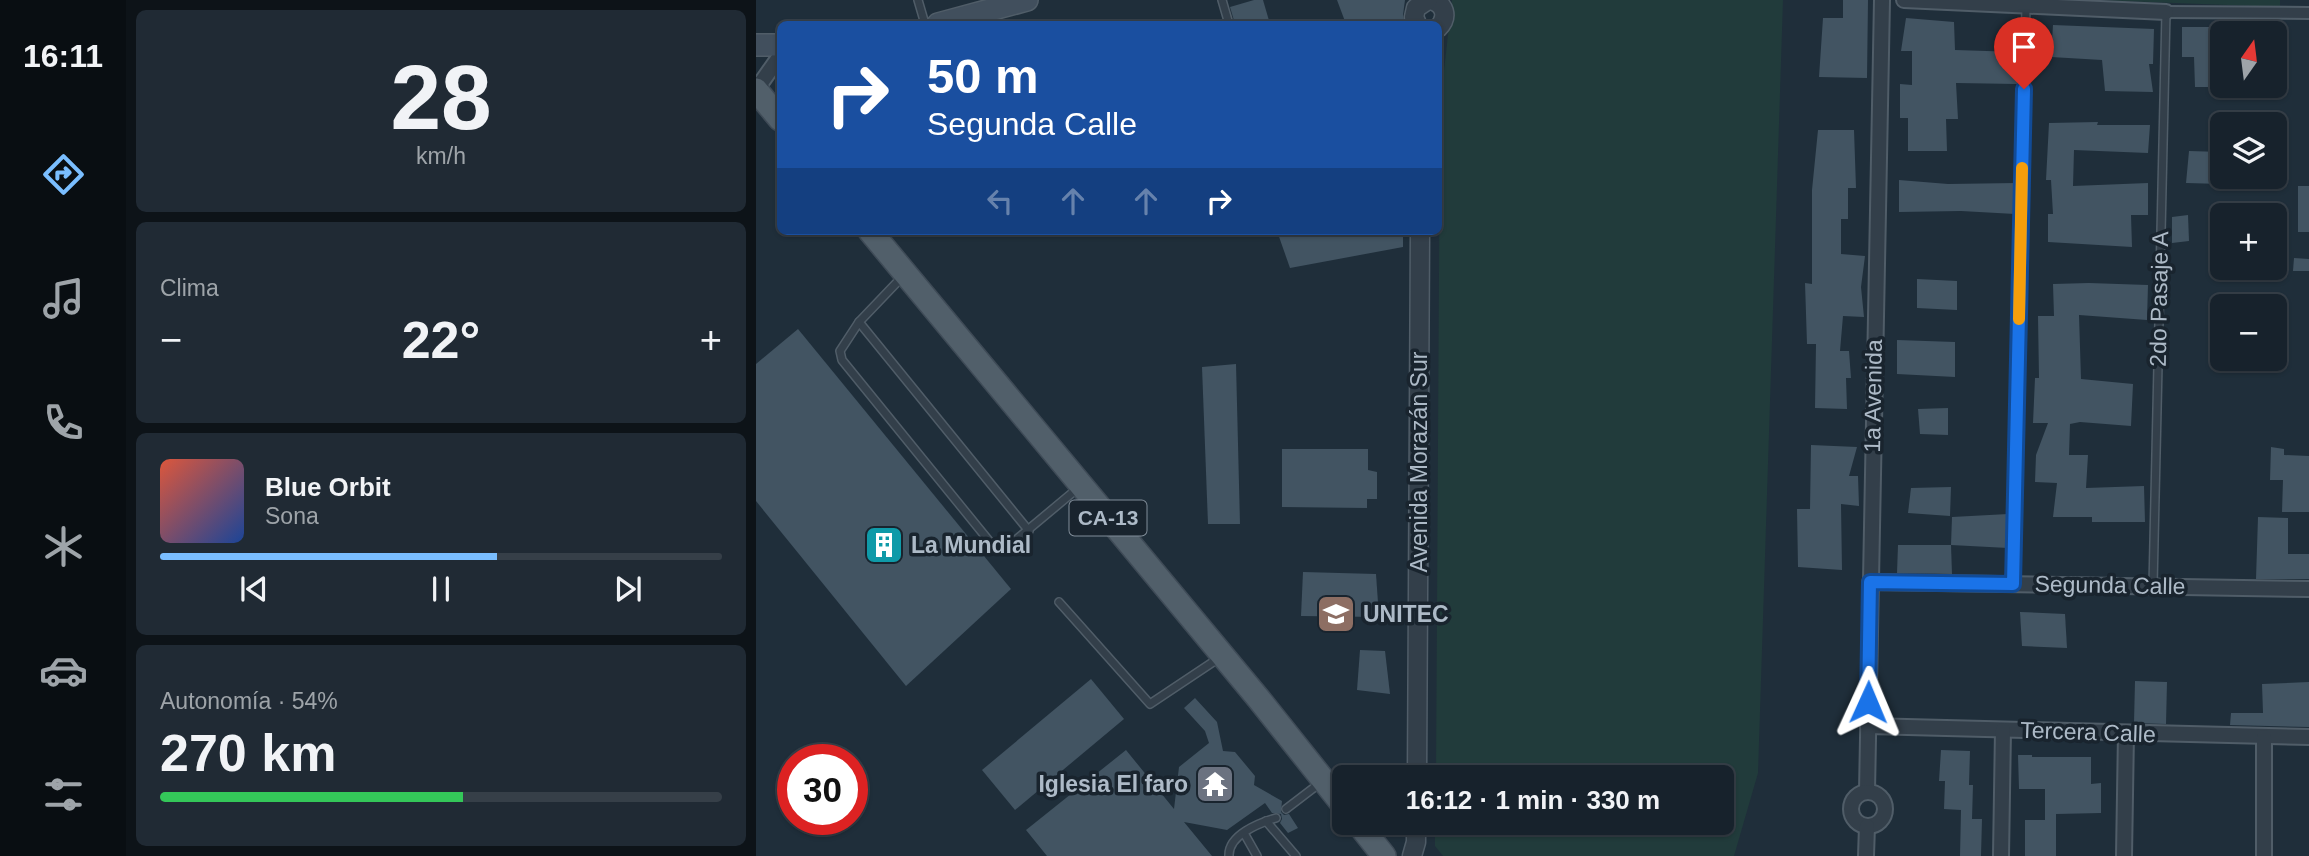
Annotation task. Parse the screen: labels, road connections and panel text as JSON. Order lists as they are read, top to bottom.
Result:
{
  "streets": {
    "main road": ["CA-13"],
    "street": [
      "1a Avenida",
      "Avenida Morazán Sur",
      "Segunda Calle",
      "Tercera Calle"
    ],
    "lane": ["2do Pasaje A"]
  },
  "crossings": [
    ["2do Pasaje A", "Segunda Calle"],
    ["1a Avenida", "Segunda Calle"],
    ["1a Avenida", "Tercera Calle"]
  ],
  "places": {
    "building": ["La Mundial"],
    "school or university": ["UNITEC"],
    "temple": ["Iglesia El faro"]
  },
  "north": "top",
  "page": {
    "tabs": "16:11",
    "tile": [
      ["28", "km/h"],
      "Clima",
      ["Autonomía · 54%", "270 km"]
    ],
    "map_buttons": ["+", "−"],
    "turn": ["50 m", "Segunda Calle"],
    "heat": ["−", "22°", "+"],
    "song": ["Blue Orbit", "Sona"],
    "limit": "30",
    "trip": "16:12 · 1 min · 330 m"
  }
}
